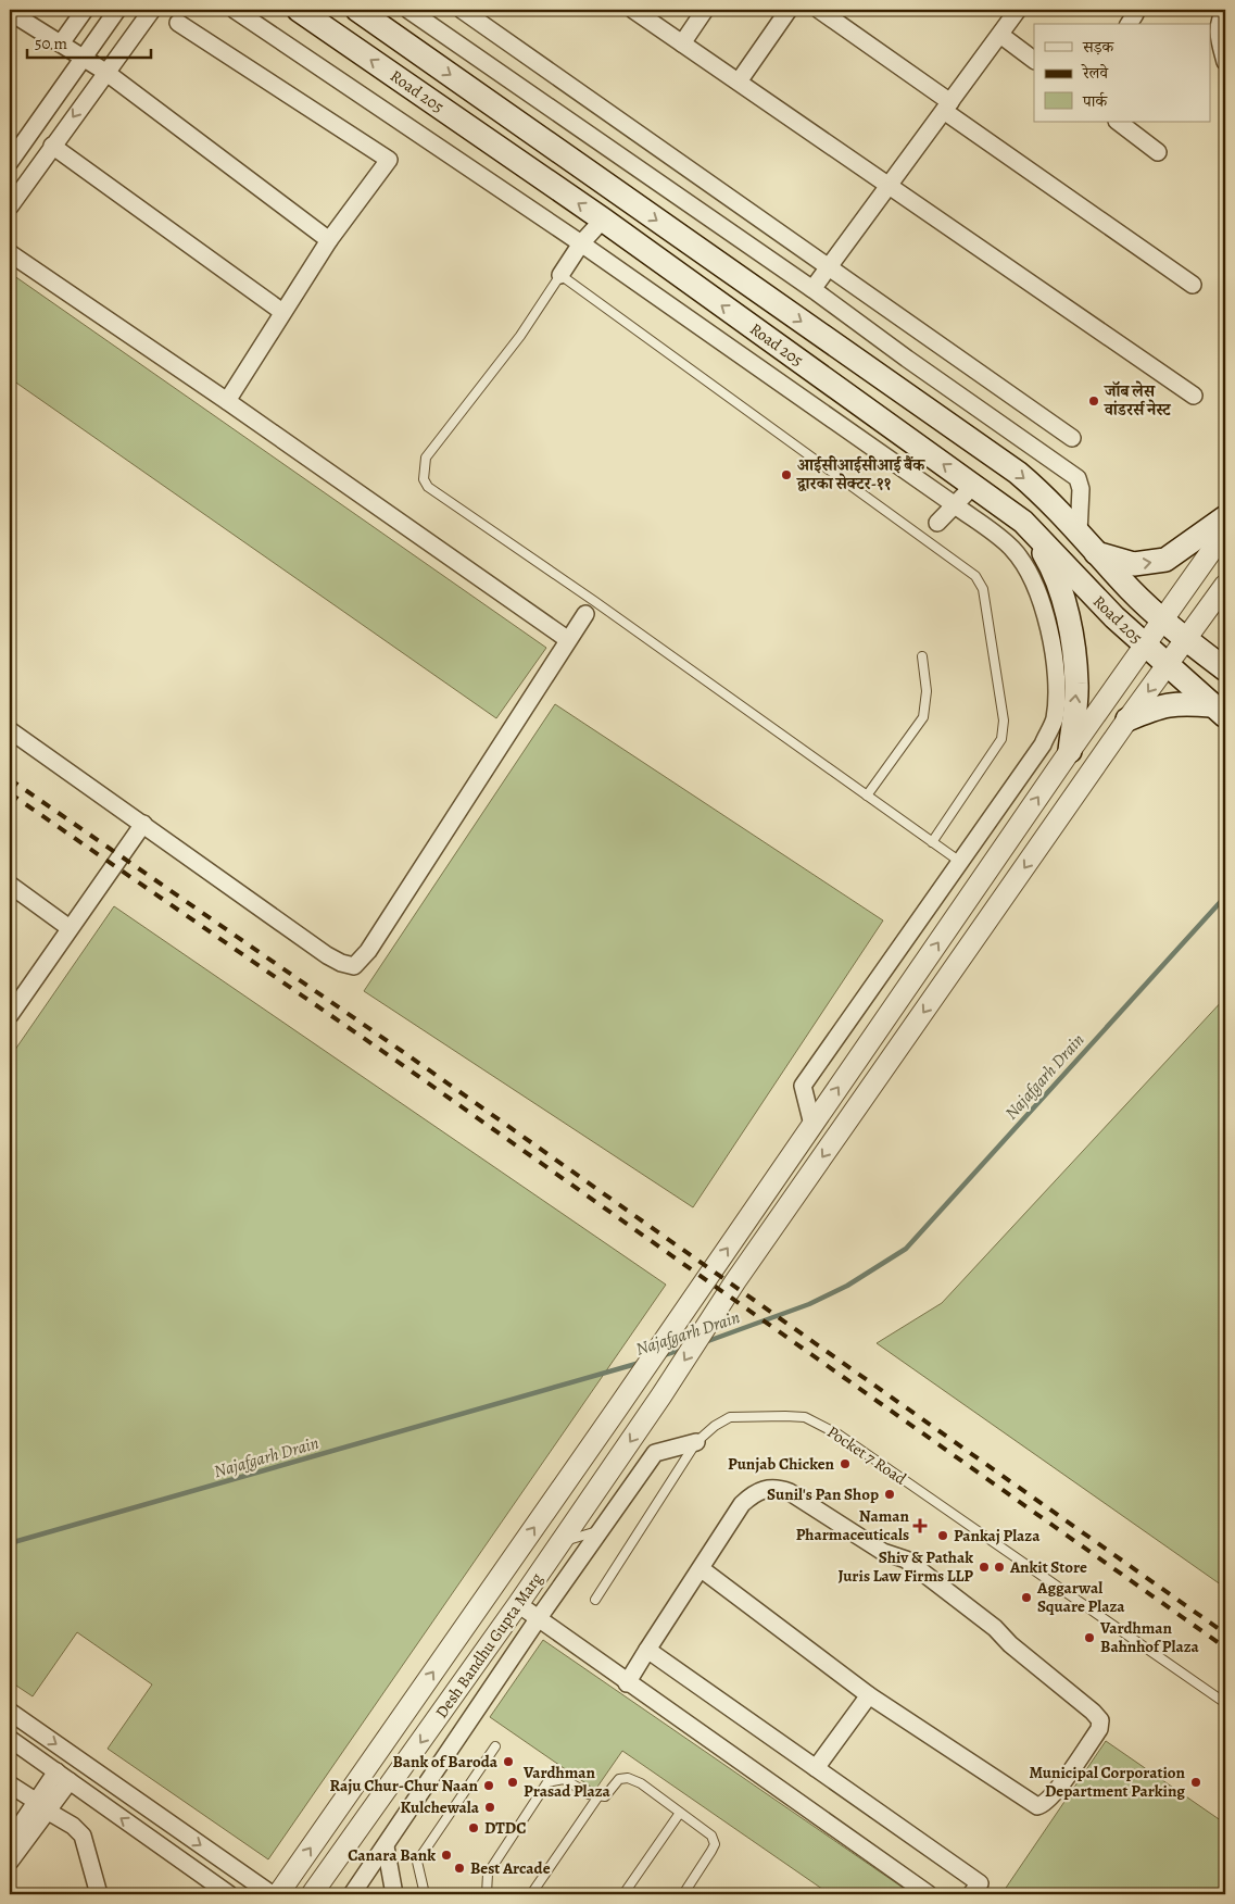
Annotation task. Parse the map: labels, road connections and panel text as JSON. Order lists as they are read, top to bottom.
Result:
{
  "streets": {
    "main road": ["Road 205"],
    "street": ["Pocket 7 Road", "Desh Bandhu Gupta Marg"]
  },
  "crossings": [
    ["Road 205", "Desh Bandhu Gupta Marg"]
  ],
  "water": ["Najafgarh Drain"],
  "places": {
    "other": [
      "जॉब लेस वांडरर्स नेस्ट",
      "आईसीआईसीआई बैंक द्वारका सेक्टर-११",
      "Punjab Chicken",
      "Sunil's Pan Shop",
      "Pankaj Plaza",
      "Shiv & Pathak Juris Law Firms LLP",
      "Ankit Store",
      "Aggarwal Square Plaza",
      "Vardhman Bahnhof Plaza",
      "Bank of Baroda",
      "Vardhman Prasad Plaza",
      "Municipal Corporation Department Parking",
      "Raju Chur-Chur Naan",
      "Kulchewala",
      "DTDC",
      "Canara Bank",
      "Best Arcade"
    ],
    "health": ["Naman Pharmaceuticals"]
  },
  "legend": ["सड़क", "रेलवे", "पार्क"],
  "scale_bar": "50 m"
}
